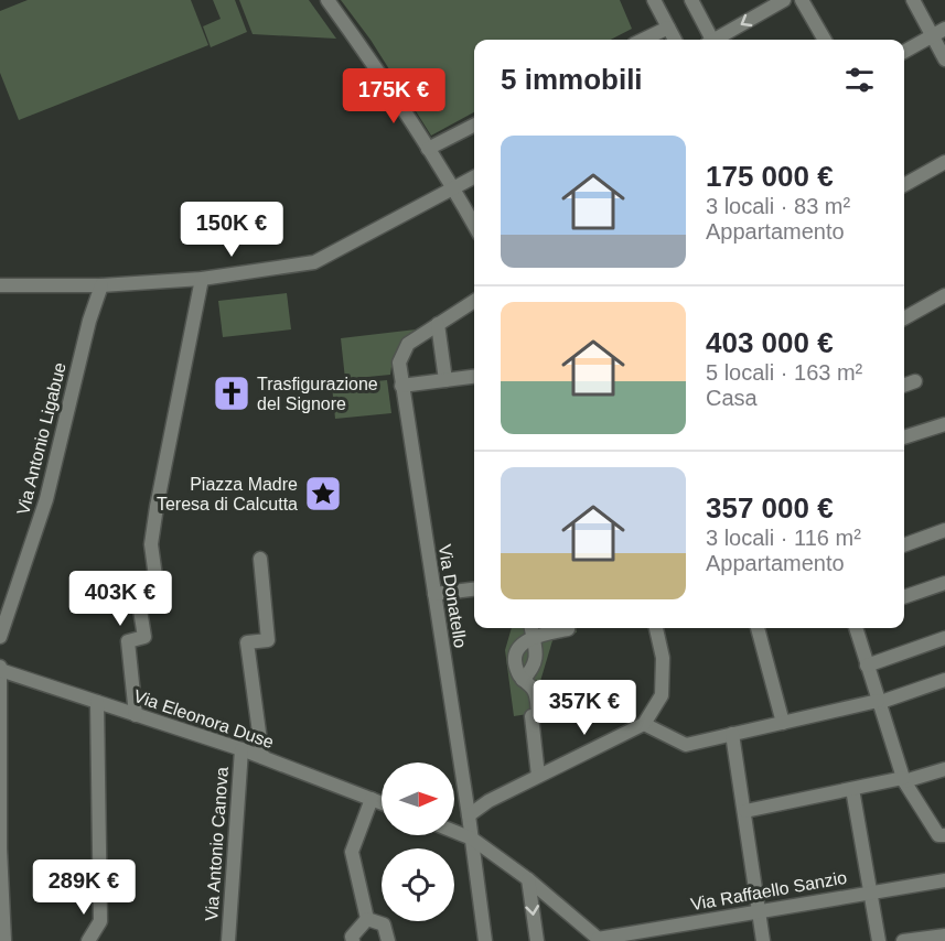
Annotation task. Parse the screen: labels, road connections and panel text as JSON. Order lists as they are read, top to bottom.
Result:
{
  "streets": {
    "street": [
      "Via Antonio Ligabue",
      "Via Donatello",
      "Via Eleonora Duse",
      "Via Antonio Canova",
      "Via Raffaello Sanzio"
    ]
  },
  "crossings": [
    ["Via Eleonora Duse", "Via Antonio Canova"]
  ],
  "places": {
    "church": ["Trasfigurazione del Signore"],
    "place": ["Piazza Madre Teresa di Calcutta"]
  },
  "north": "right",
  "page": {
    "heading": "5 immobili",
    "price": [
      "175K €",
      "150K €",
      "403K €",
      "357K €",
      "289K €"
    ],
    "list": [
      {
        "name": "175 000 €",
        "note": "3 locali · 83 m² · Appartamento"
      },
      {
        "name": "403 000 €",
        "note": "5 locali · 163 m² · Casa"
      },
      {
        "name": "357 000 €",
        "note": "3 locali · 116 m² · Appartamento"
      }
    ]
  }
}
